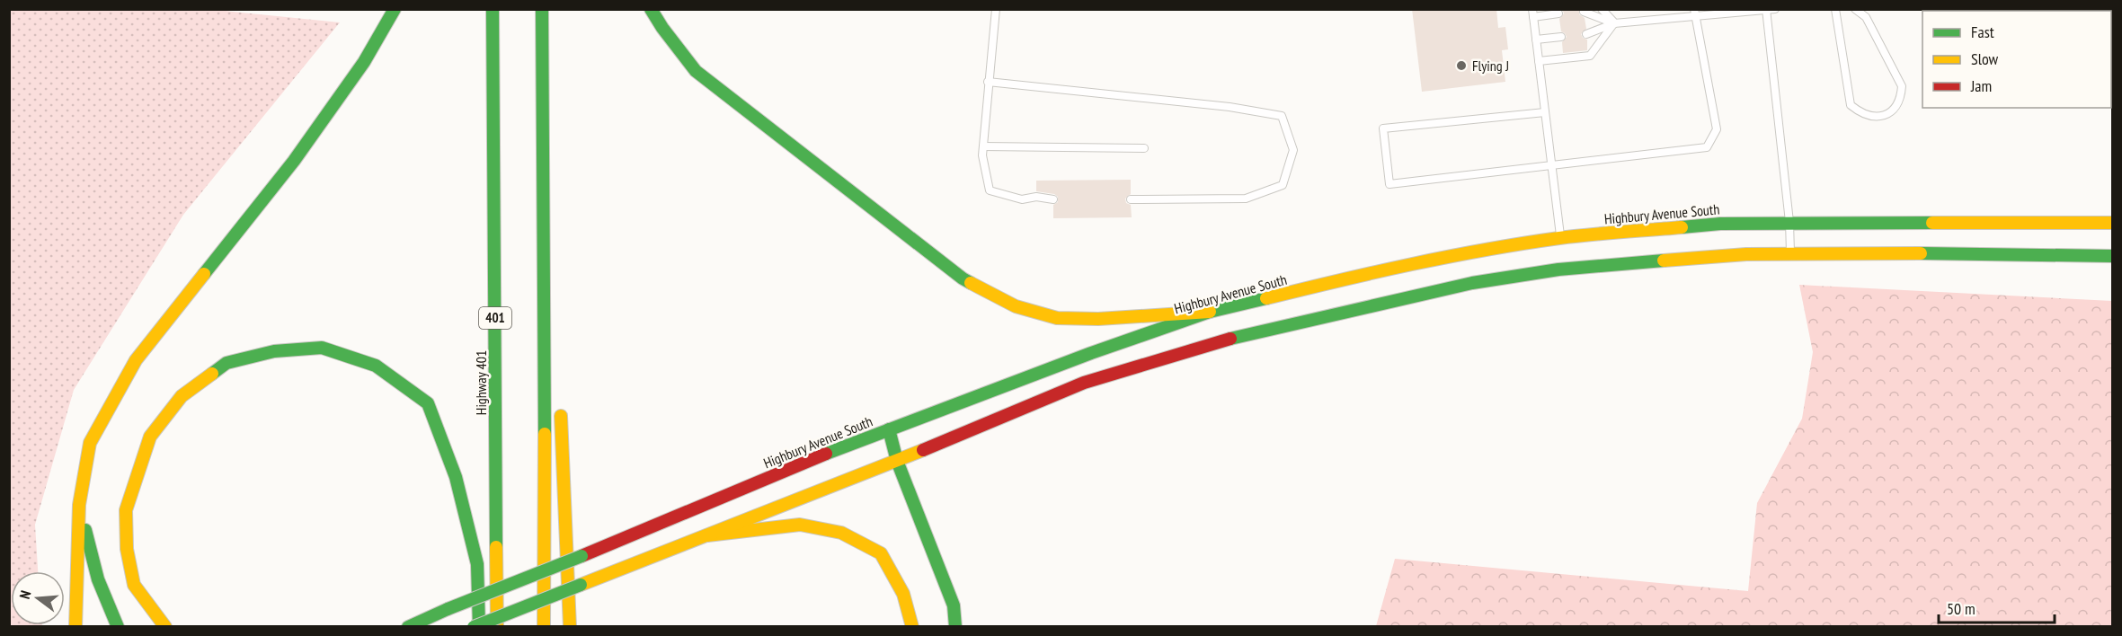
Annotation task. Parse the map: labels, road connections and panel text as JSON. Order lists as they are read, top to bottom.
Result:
{
  "streets": {
    "main road": ["Highbury Avenue South", "401", "Highway 401"]
  },
  "places": ["Flying J"],
  "legend": ["Fast", "Slow", "Jam"],
  "scale_bar": "50 m",
  "north": "left"
}
